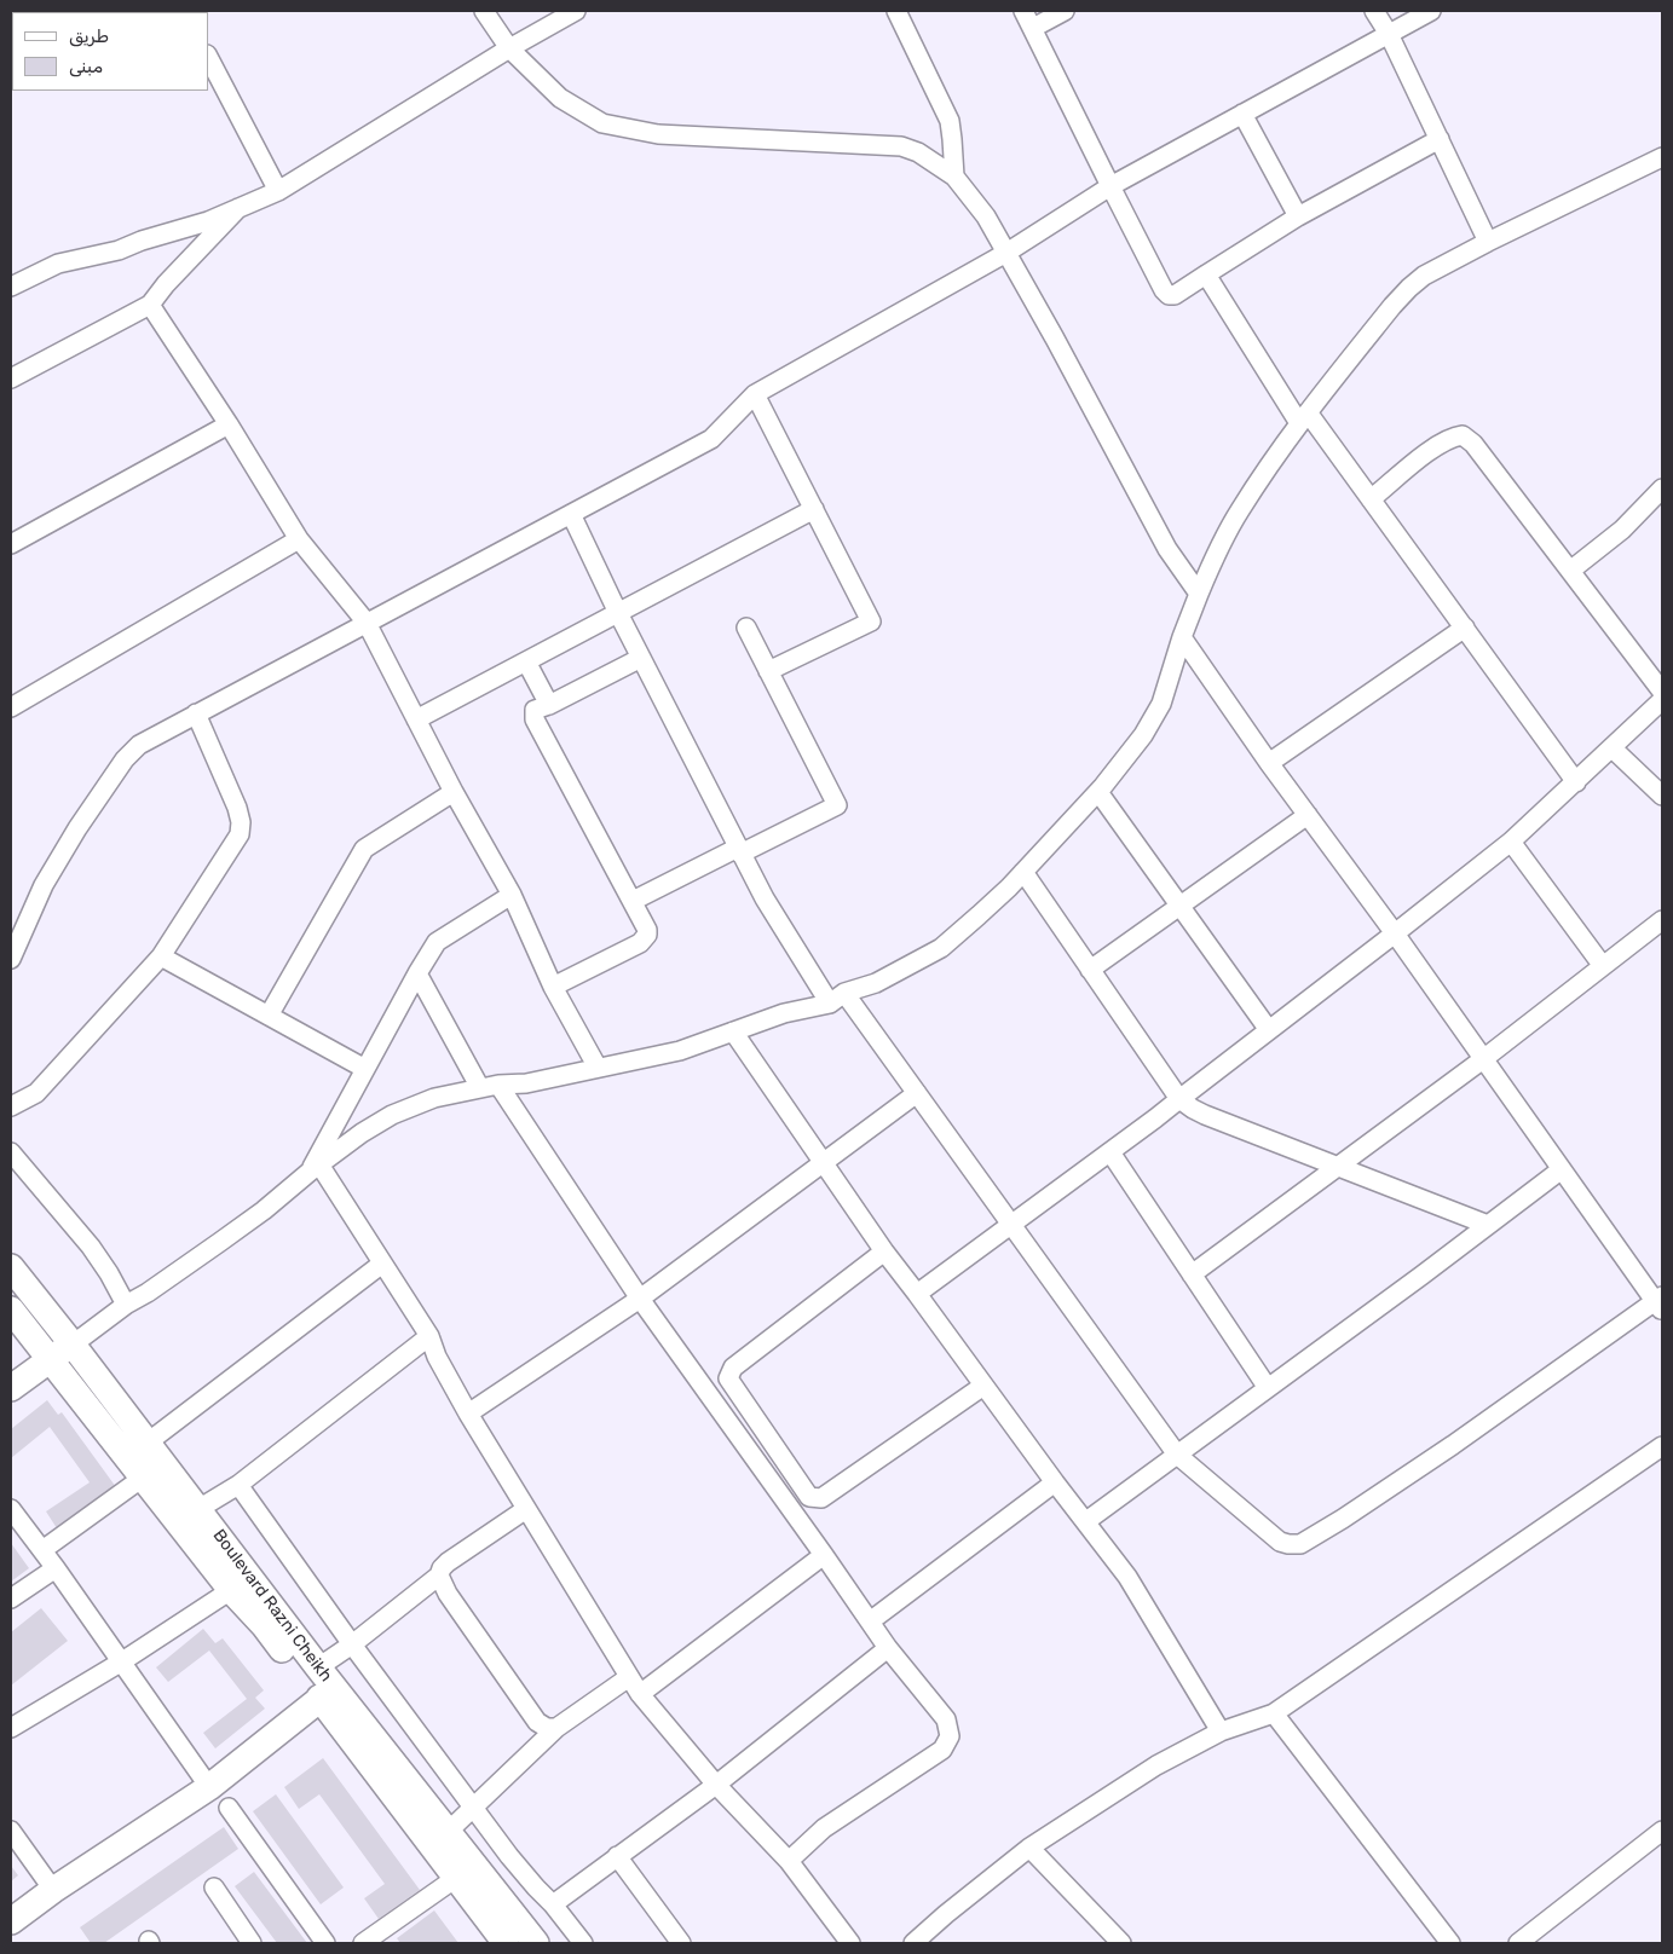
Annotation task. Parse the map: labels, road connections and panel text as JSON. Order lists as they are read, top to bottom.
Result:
{
  "streets": {
    "main road": ["Boulevard Razni Cheikh"]
  },
  "legend": ["طريق", "مبنى"]
}
